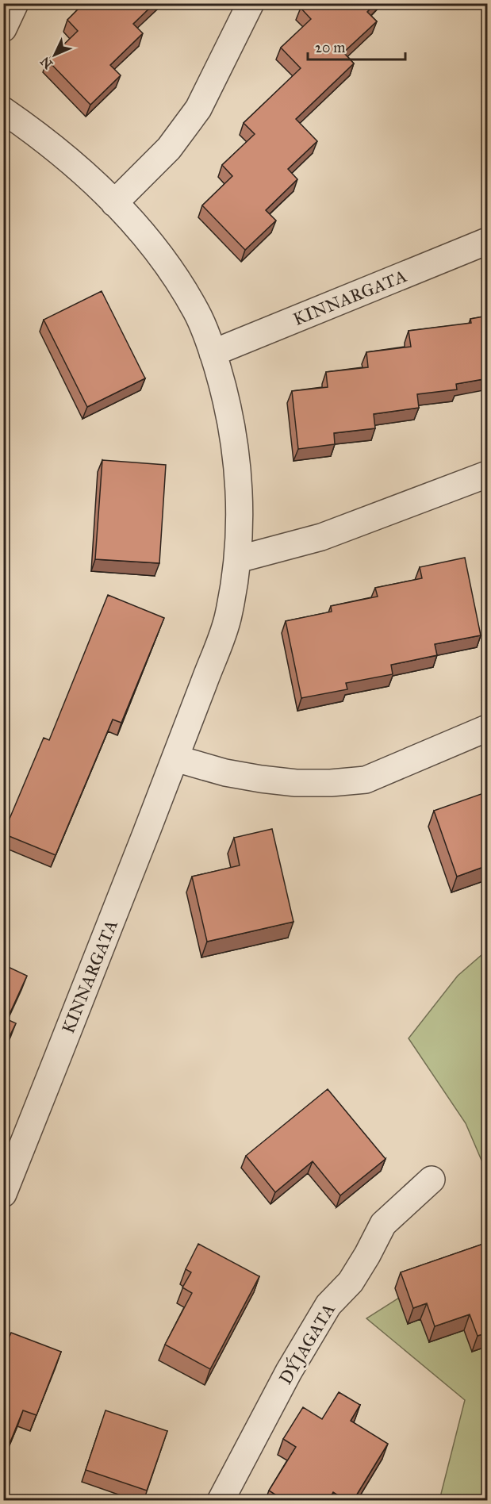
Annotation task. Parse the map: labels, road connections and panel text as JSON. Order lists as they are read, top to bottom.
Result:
{
  "streets": {
    "street": ["KINNARGATA", "DÝJAGATA"]
  },
  "scale_bar": "20 m",
  "north": "bottom left"
}
